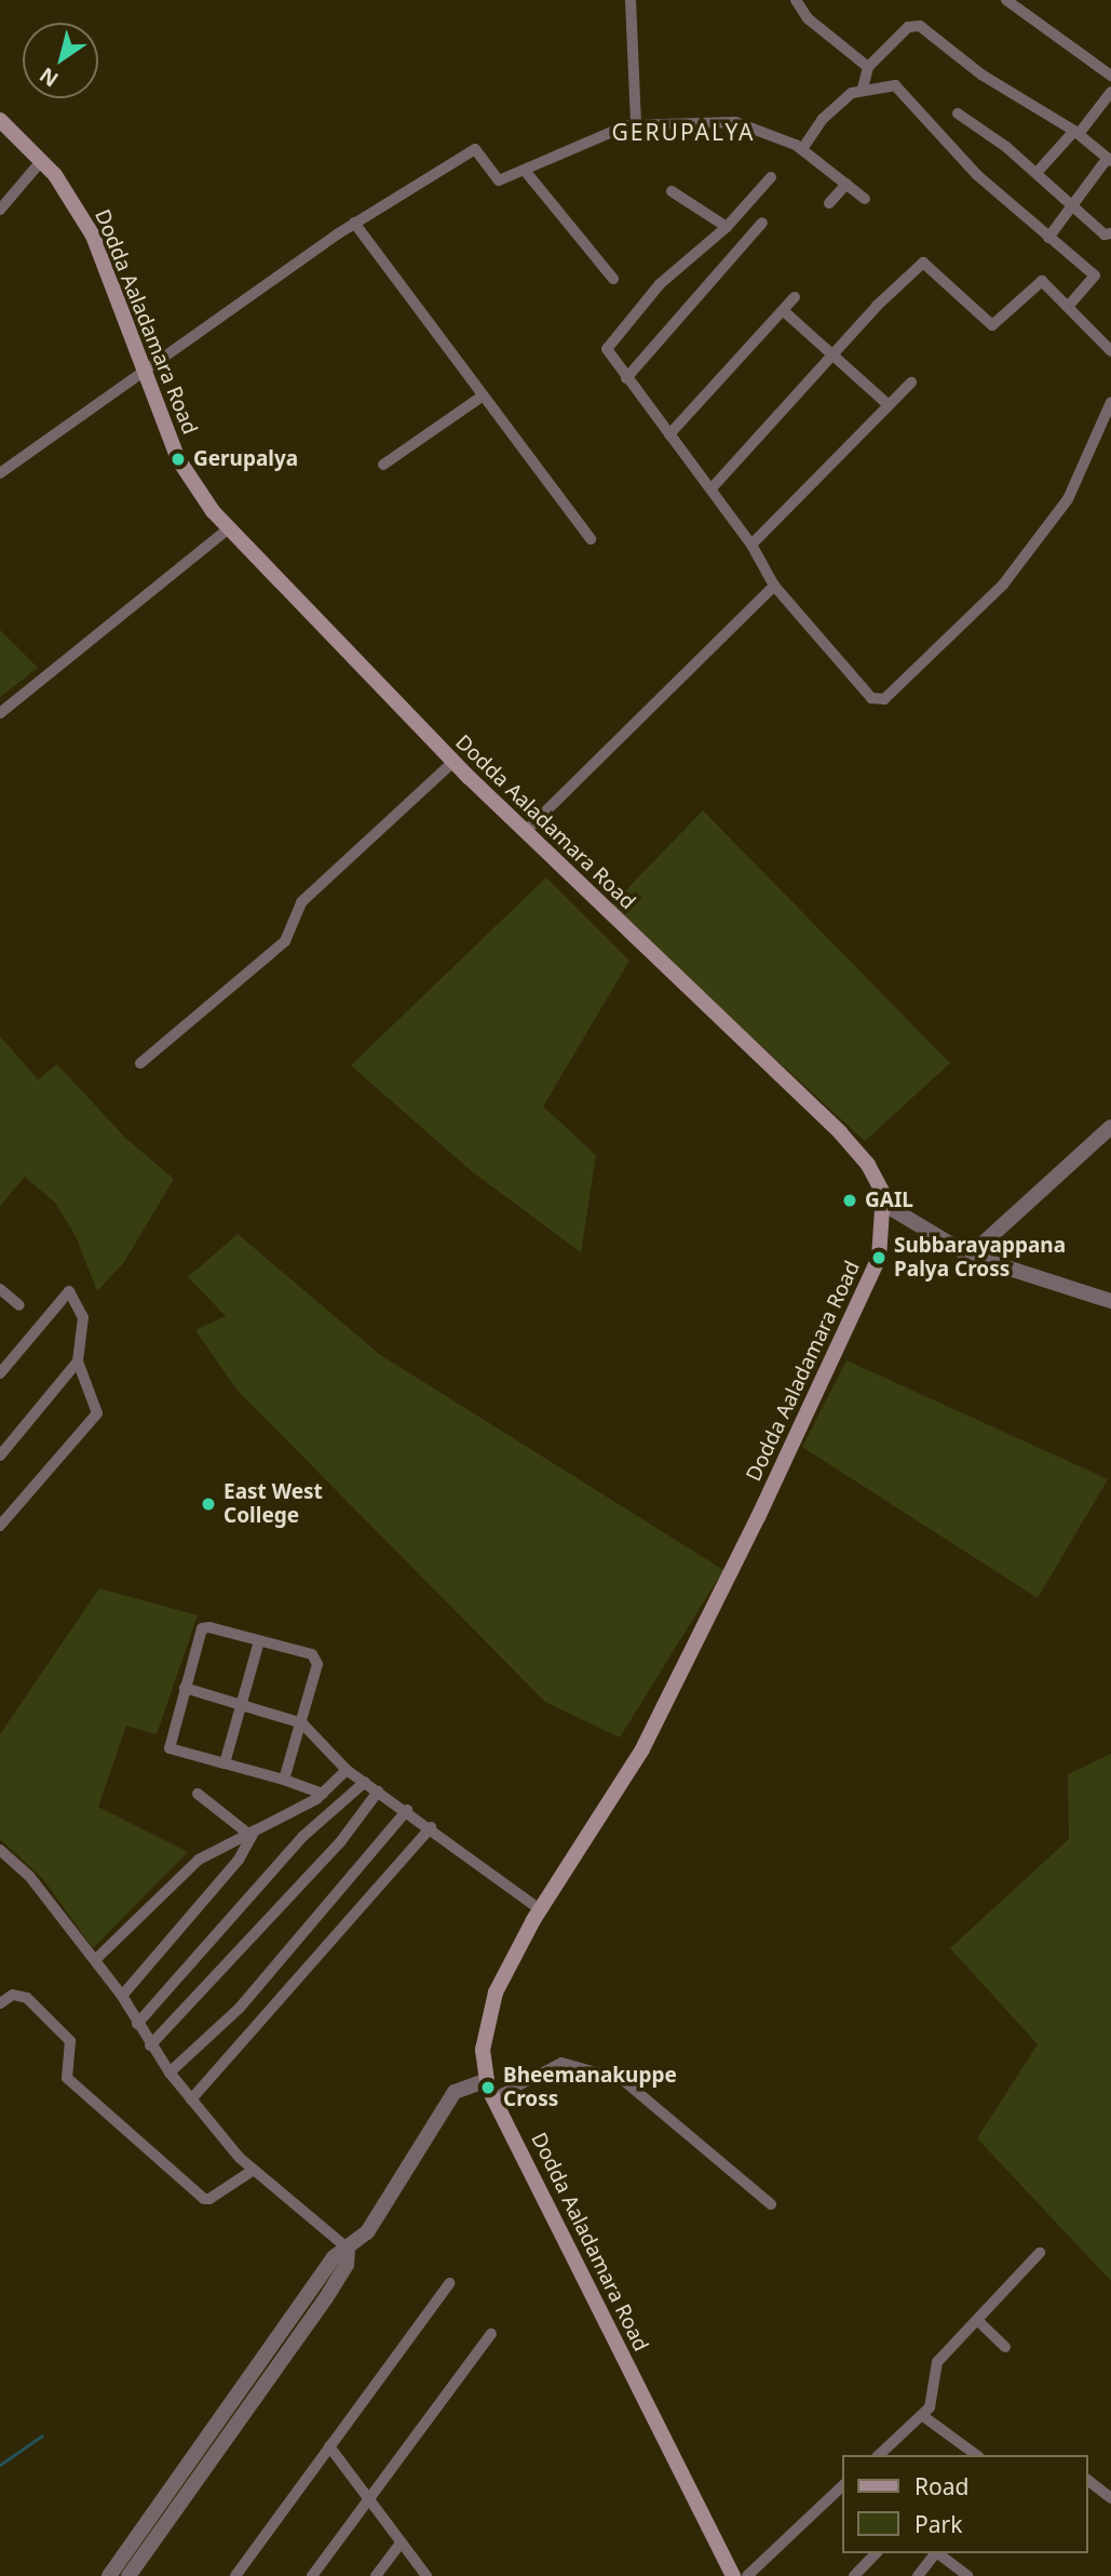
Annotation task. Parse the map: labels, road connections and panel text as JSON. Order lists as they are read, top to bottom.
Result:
{
  "streets": {
    "main road": ["Dodda Aaladamara Road"]
  },
  "districts": ["GERUPALYA"],
  "places": [
    "Gerupalya",
    "GAIL",
    "Subbarayappana Palya Cross",
    "East West College",
    "Bheemanakuppe Cross"
  ],
  "legend": ["Road", "Park"],
  "north": "bottom left"
}
